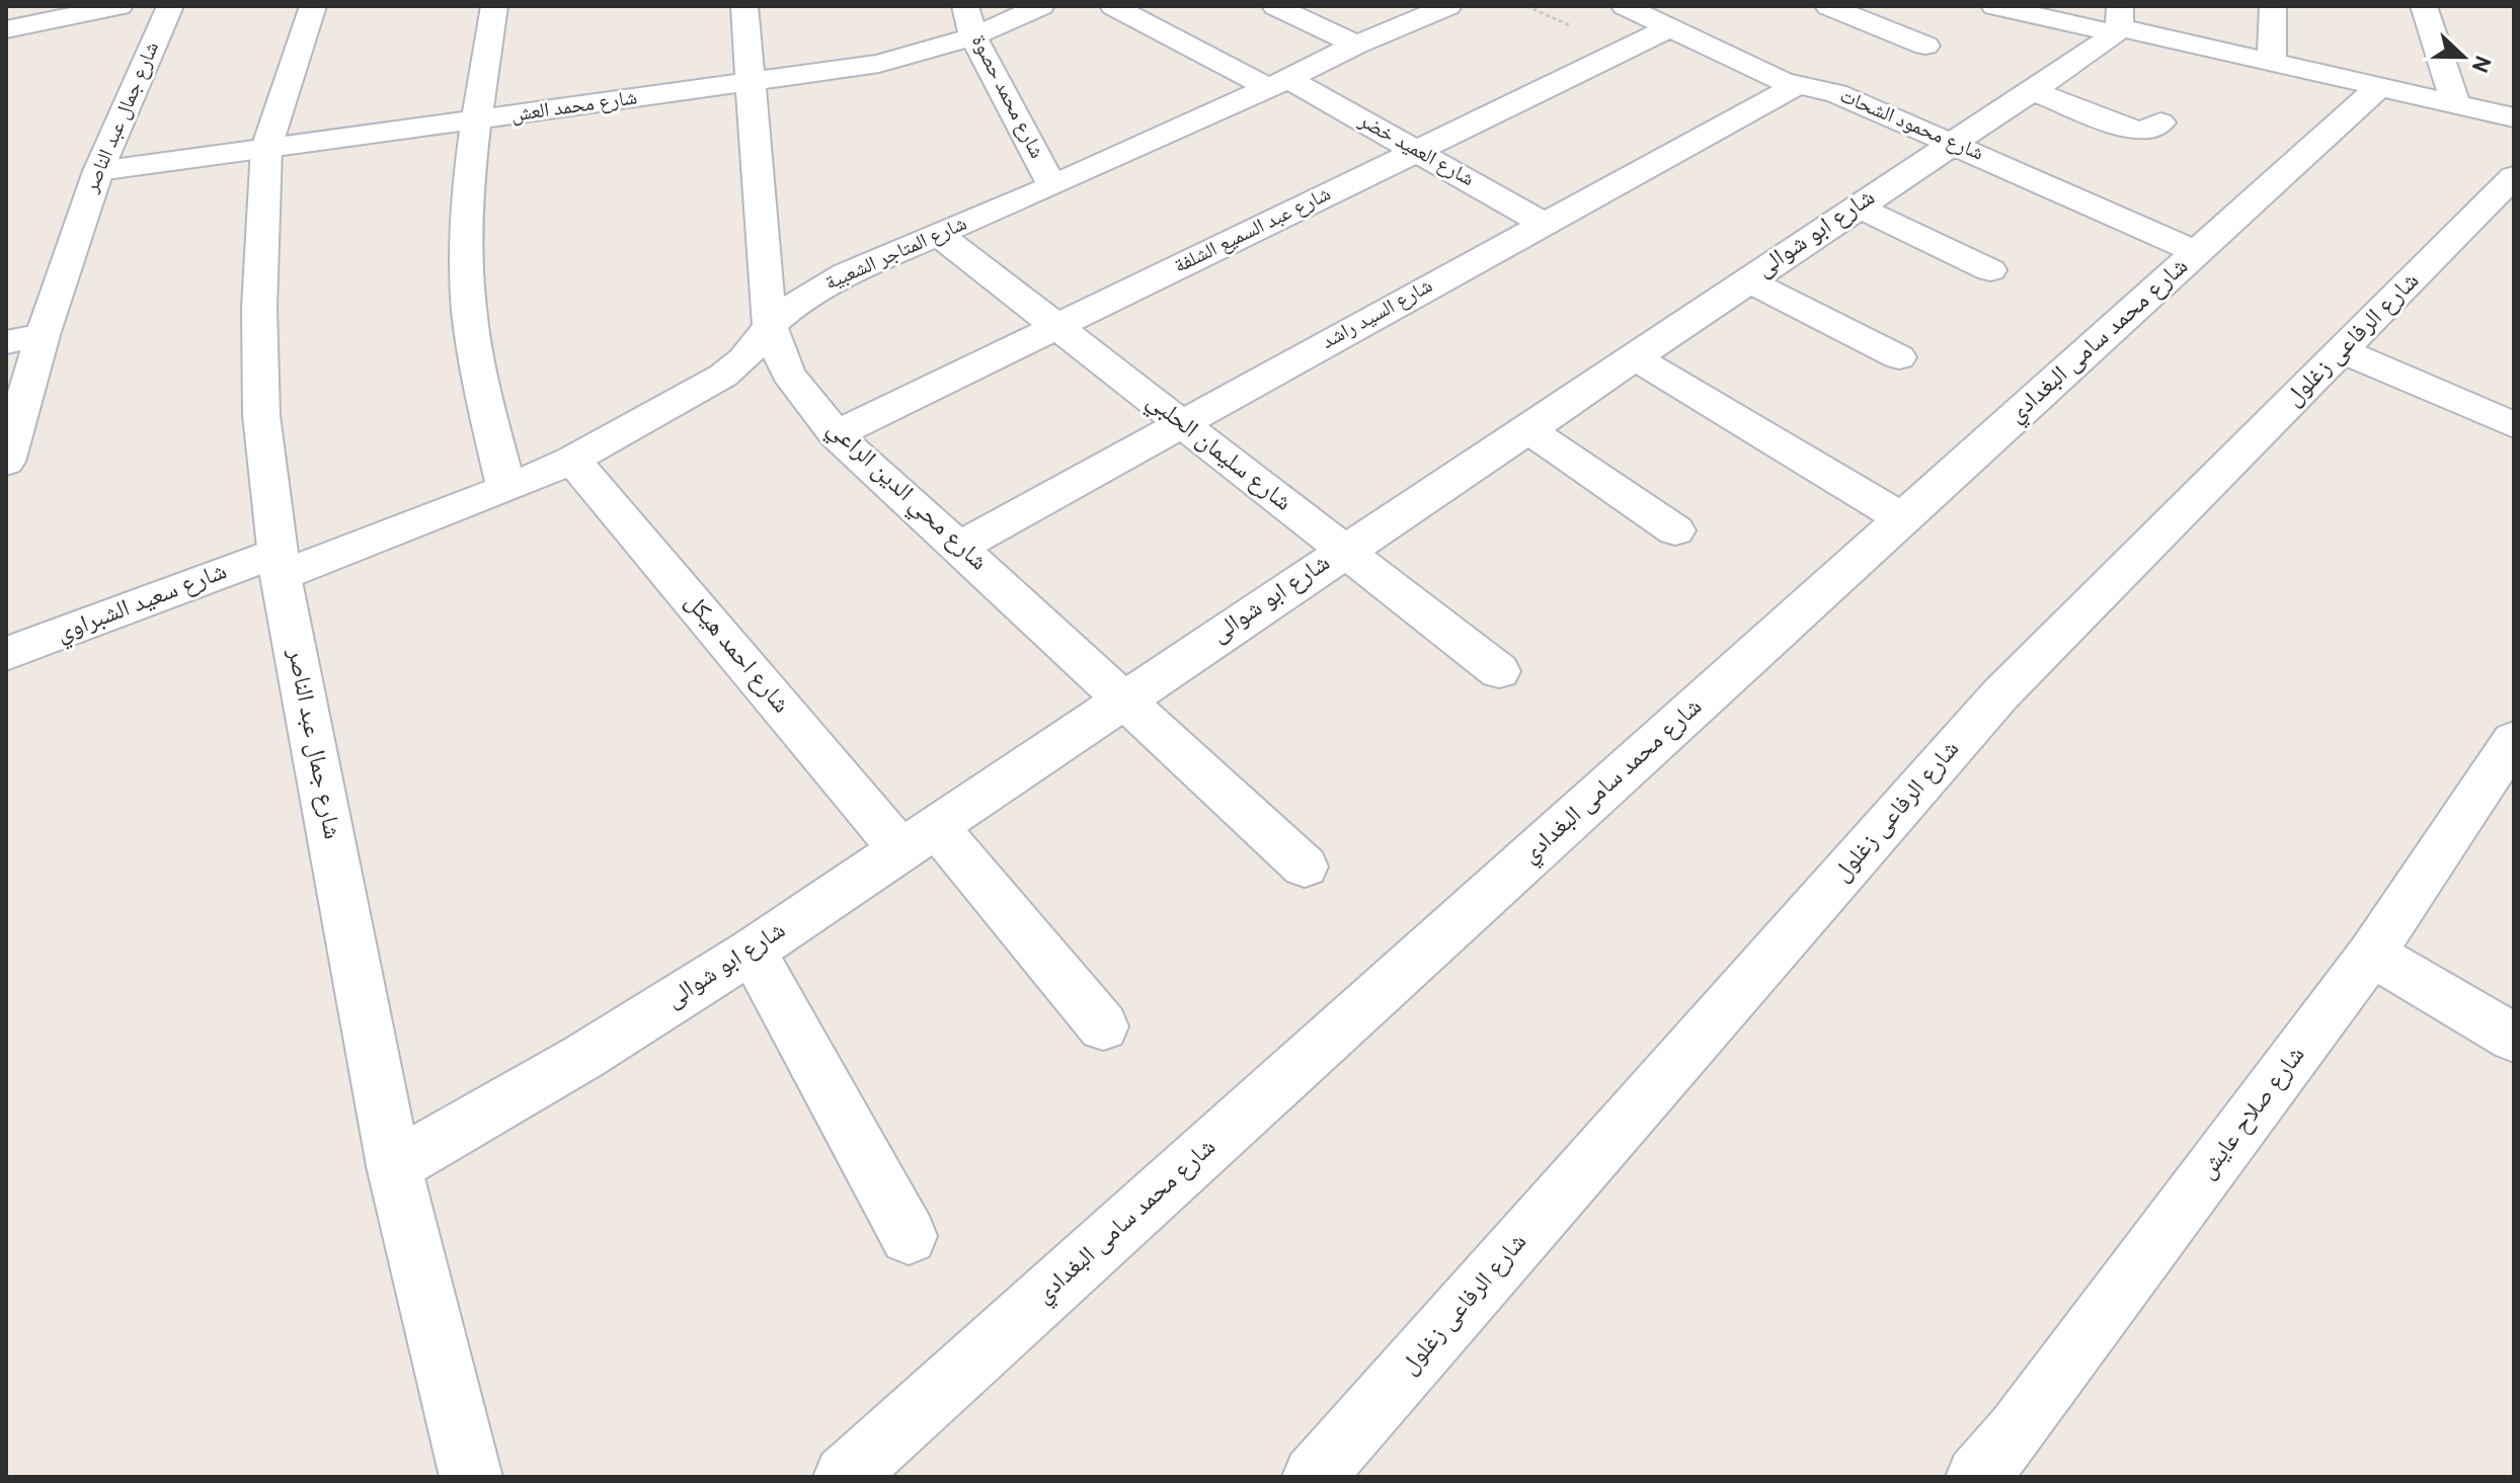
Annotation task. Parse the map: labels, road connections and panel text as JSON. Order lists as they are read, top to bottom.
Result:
{
  "streets": {
    "street": [
      "شارع محمد حصوة",
      "شارع محمد العش",
      "شارع جمال عبد الناصر",
      "شارع محمود الشحات",
      "شارع العميد خضر",
      "شارع عبد السميع الشلفة",
      "شارع ابو شوالى",
      "شارع المتاجر الشعبية",
      "شارع السيد راشد",
      "شارع الرفاعى زغلول",
      "شارع محمد سامى البغدادي",
      "شارع سليمان الحلبي",
      "شارع محي الدين الراعي",
      "شارع سعيد الشبراوي",
      "شارع احمد هيكل",
      "شارع صلاح عايش"
    ]
  },
  "crossings": [
    ["شارع محمد حصوة", "شارع محمد العش"],
    ["شارع محمد حصوة", "شارع المتاجر الشعبية"],
    ["شارع محمد العش", "شارع جمال عبد الناصر"],
    ["شارع محمد العش", "شارع محي الدين الراعي"],
    ["شارع جمال عبد الناصر", "شارع ابو شوالى"],
    ["شارع جمال عبد الناصر", "شارع المتاجر الشعبية"],
    ["شارع جمال عبد الناصر", "شارع سعيد الشبراوي"],
    ["شارع محمود الشحات", "شارع عبد السميع الشلفة"],
    ["شارع محمود الشحات", "شارع ابو شوالى"],
    ["شارع محمود الشحات", "شارع السيد راشد"],
    ["شارع محمود الشحات", "شارع محمد سامى البغدادي"],
    ["شارع العميد خضر", "شارع عبد السميع الشلفة"],
    ["شارع العميد خضر", "شارع المتاجر الشعبية"],
    ["شارع العميد خضر", "شارع السيد راشد"],
    ["شارع عبد السميع الشلفة", "شارع سليمان الحلبي"],
    ["شارع عبد السميع الشلفة", "شارع محي الدين الراعي"],
    ["شارع ابو شوالى", "شارع سليمان الحلبي"],
    ["شارع ابو شوالى", "شارع محي الدين الراعي"],
    ["شارع ابو شوالى", "شارع احمد هيكل"],
    ["شارع المتاجر الشعبية", "شارع سليمان الحلبي"],
    ["شارع المتاجر الشعبية", "شارع محي الدين الراعي"],
    ["شارع المتاجر الشعبية", "شارع سعيد الشبراوي"],
    ["شارع المتاجر الشعبية", "شارع احمد هيكل"],
    ["شارع السيد راشد", "شارع سليمان الحلبي"],
    ["شارع السيد راشد", "شارع محي الدين الراعي"]
  ],
  "north": "right"
}
